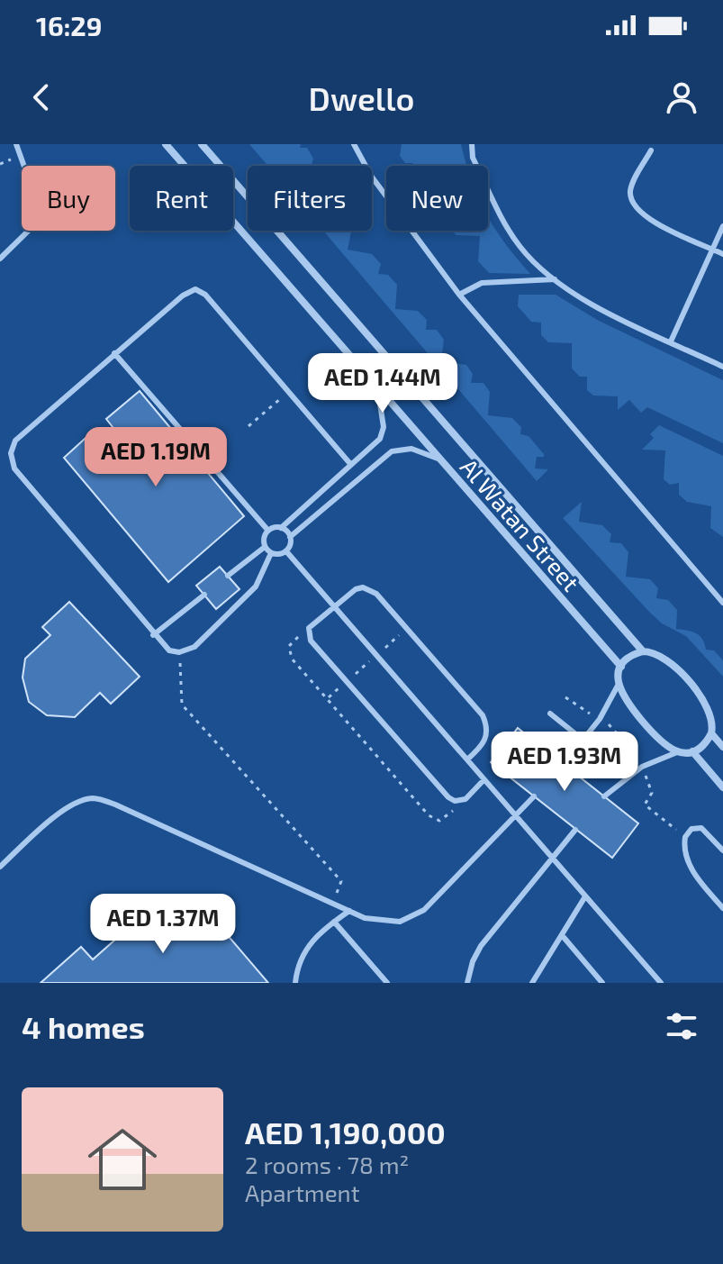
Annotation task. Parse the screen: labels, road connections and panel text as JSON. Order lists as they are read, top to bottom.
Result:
{
  "streets": {
    "street": ["Al Watan Street"]
  },
  "page": {
    "status": "16:29",
    "header": "Dwello",
    "chip": [
      "Buy",
      "Rent",
      "Filters",
      "New"
    ],
    "price": [
      "AED 1.44M",
      "AED 1.19M",
      "AED 1.93M",
      "AED 1.37M"
    ],
    "heading": "4 homes",
    "list": [
      {
        "name": "AED 1,190,000",
        "note": "2 rooms · 78 m² · Apartment"
      }
    ]
  }
}
